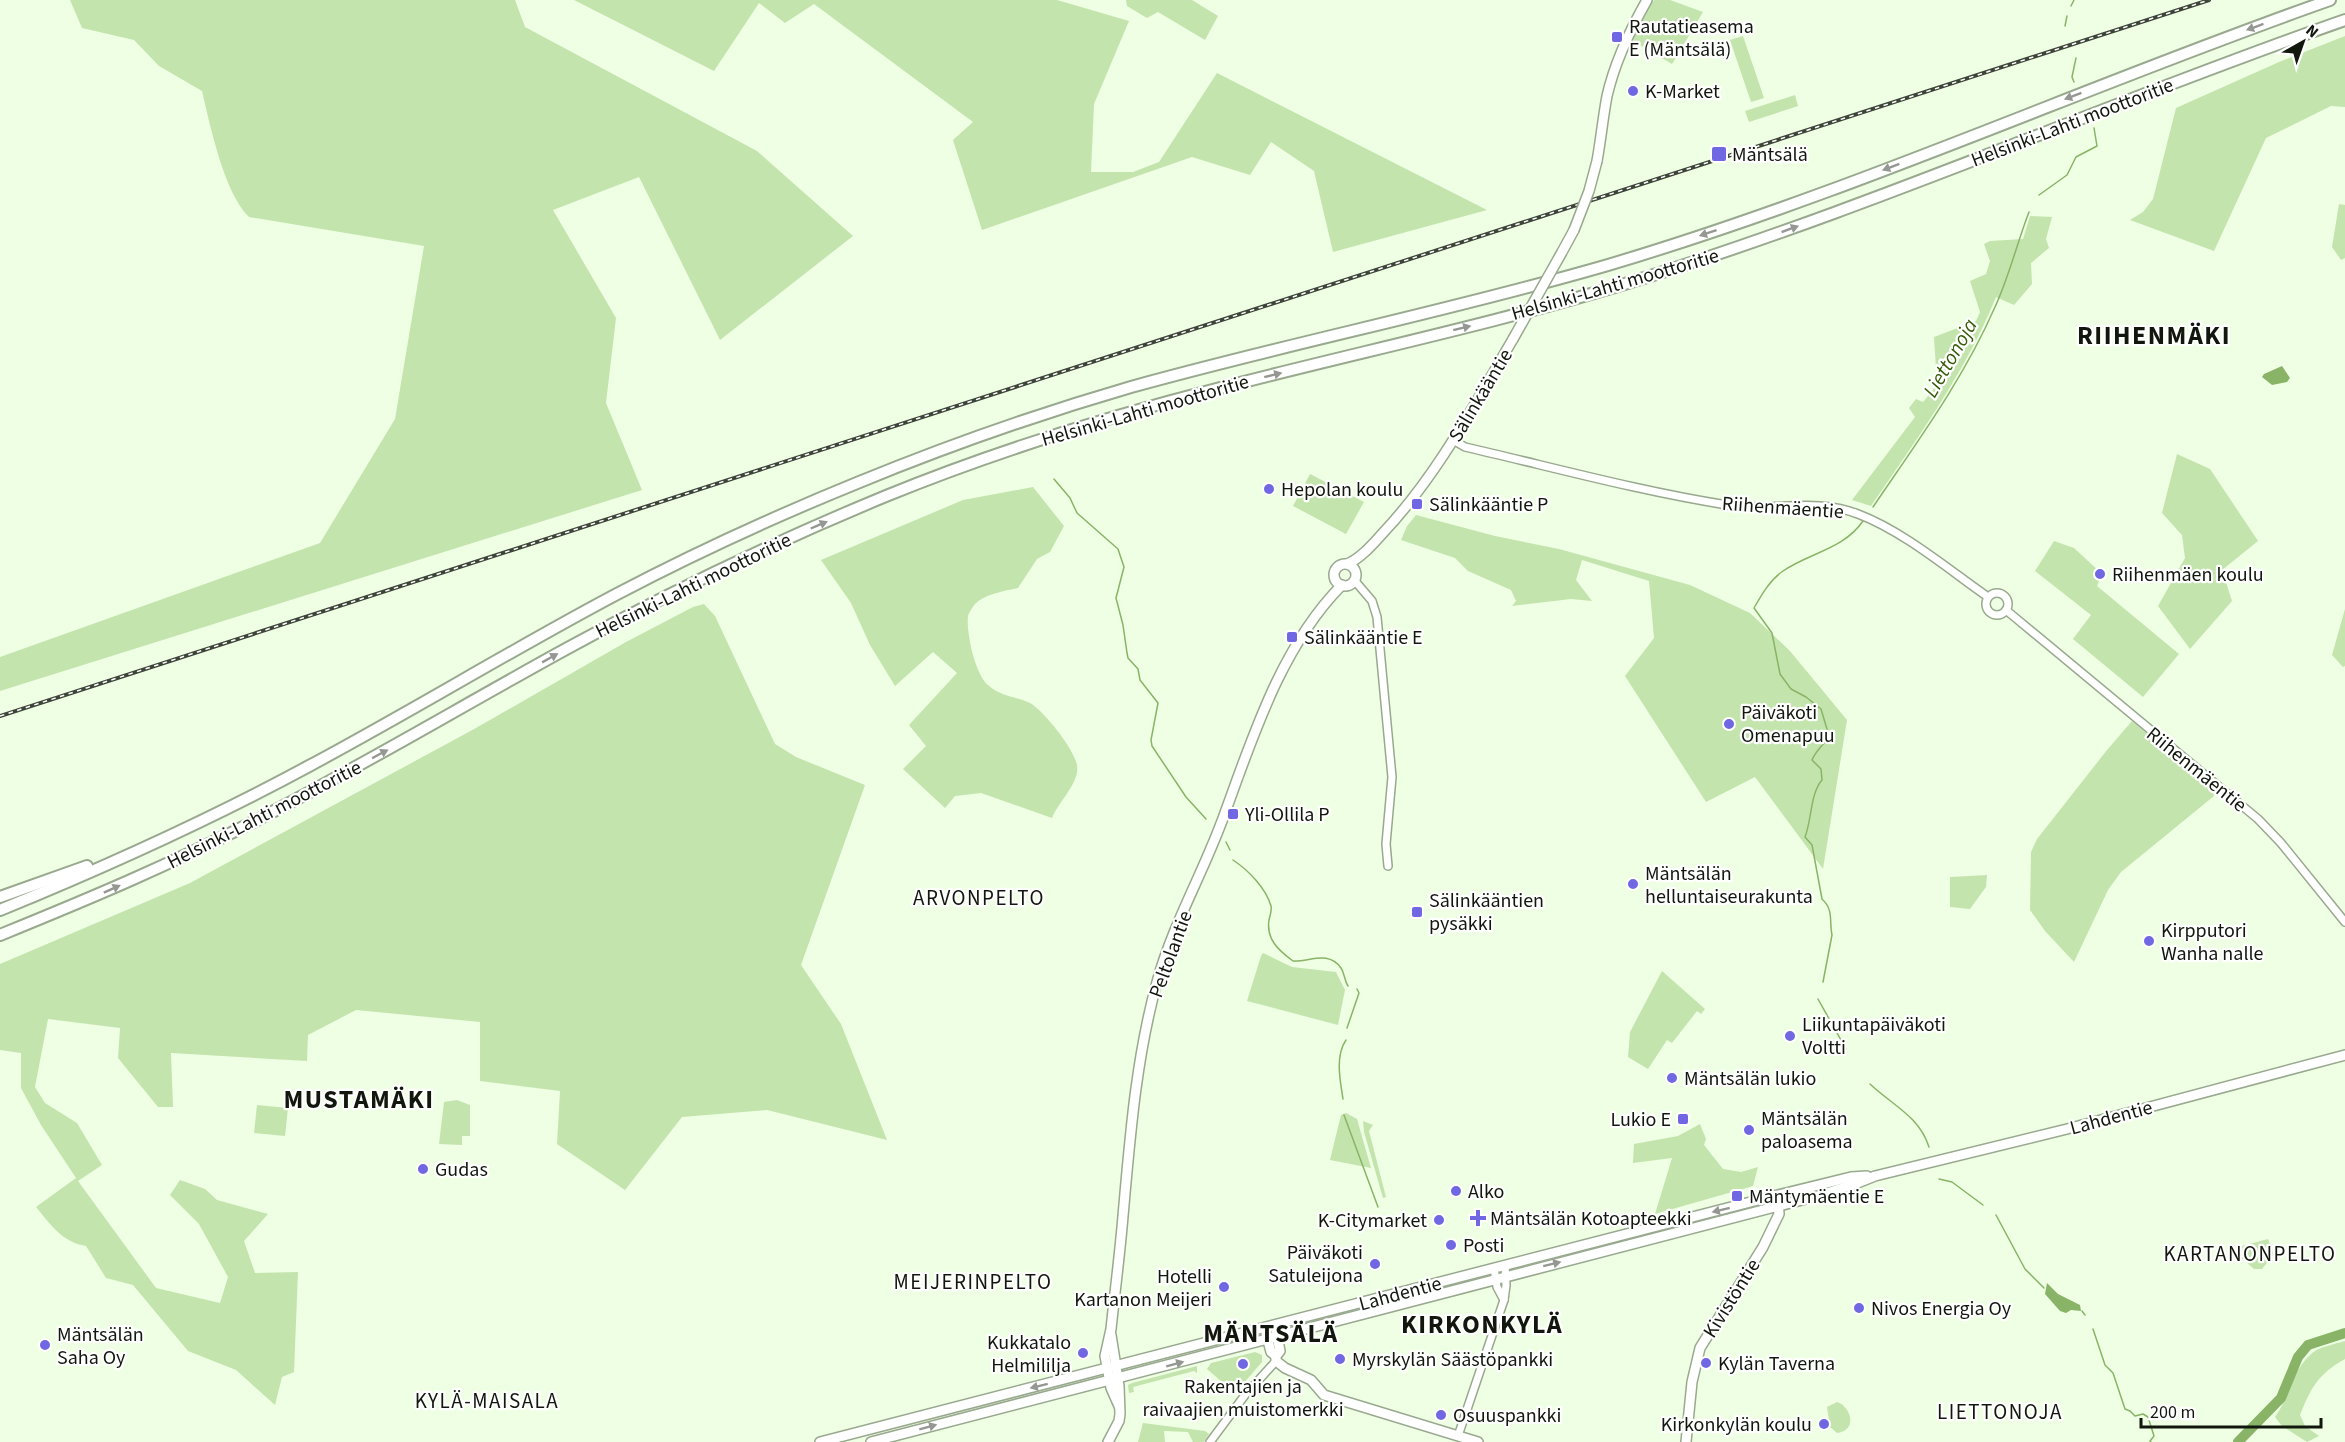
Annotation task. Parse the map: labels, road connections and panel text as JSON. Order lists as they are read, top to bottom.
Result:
{
  "streets": {
    "highway": ["Helsinki-Lahti moottoritie"],
    "main road": [
      "Sälinkääntie",
      "Peltolantie",
      "Lahdentie",
      "Kivistöntie"
    ],
    "street": ["Riihenmäentie"]
  },
  "crossings": [
    ["Sälinkääntie", "Riihenmäentie"],
    ["Sälinkääntie", "Peltolantie"],
    ["Peltolantie", "Lahdentie"],
    ["Lahdentie", "Kivistöntie"]
  ],
  "districts": [
    "RIIHENMÄKI",
    "ARVONPELTO",
    "MUSTAMÄKI",
    "KARTANONPELTO",
    "MEIJERINPELTO",
    "KIRKONKYLÄ",
    "MÄNTSÄLÄ",
    "KYLÄ-MAISALA",
    "LIETTONOJA"
  ],
  "water": ["Liettonoja"],
  "places": {
    "transit": [
      "Rautatieasema E (Mäntsälä)",
      "Mäntsälä",
      "Sälinkääntie P",
      "Sälinkääntie E",
      "Yli-Ollila P",
      "Sälinkääntien pysäkki",
      "Lukio E",
      "Mäntymäentie E"
    ],
    "other": [
      "K-Market",
      "Hepolan koulu",
      "Riihenmäen koulu",
      "Päiväkoti Omenapuu",
      "Mäntsälän helluntaiseurakunta",
      "Kirpputori Wanha nalle",
      "Liikuntapäiväkoti Voltti",
      "Mäntsälän lukio",
      "Mäntsälän paloasema",
      "Gudas",
      "Alko",
      "K-Citymarket",
      "Posti",
      "Päiväkoti Satuleijona",
      "Hotelli Kartanon Meijeri",
      "Nivos Energia Oy",
      "Mäntsälän Saha Oy",
      "Kukkatalo Helmililja",
      "Myrskylän Säästöpankki",
      "Kylän Taverna",
      "Rakentajien ja raivaajien muistomerkki",
      "Osuuspankki",
      "Kirkonkylän koulu"
    ],
    "health": ["Mäntsälän Kotoapteekki"]
  },
  "scale_bar": "200 m",
  "north": "top right"
}
